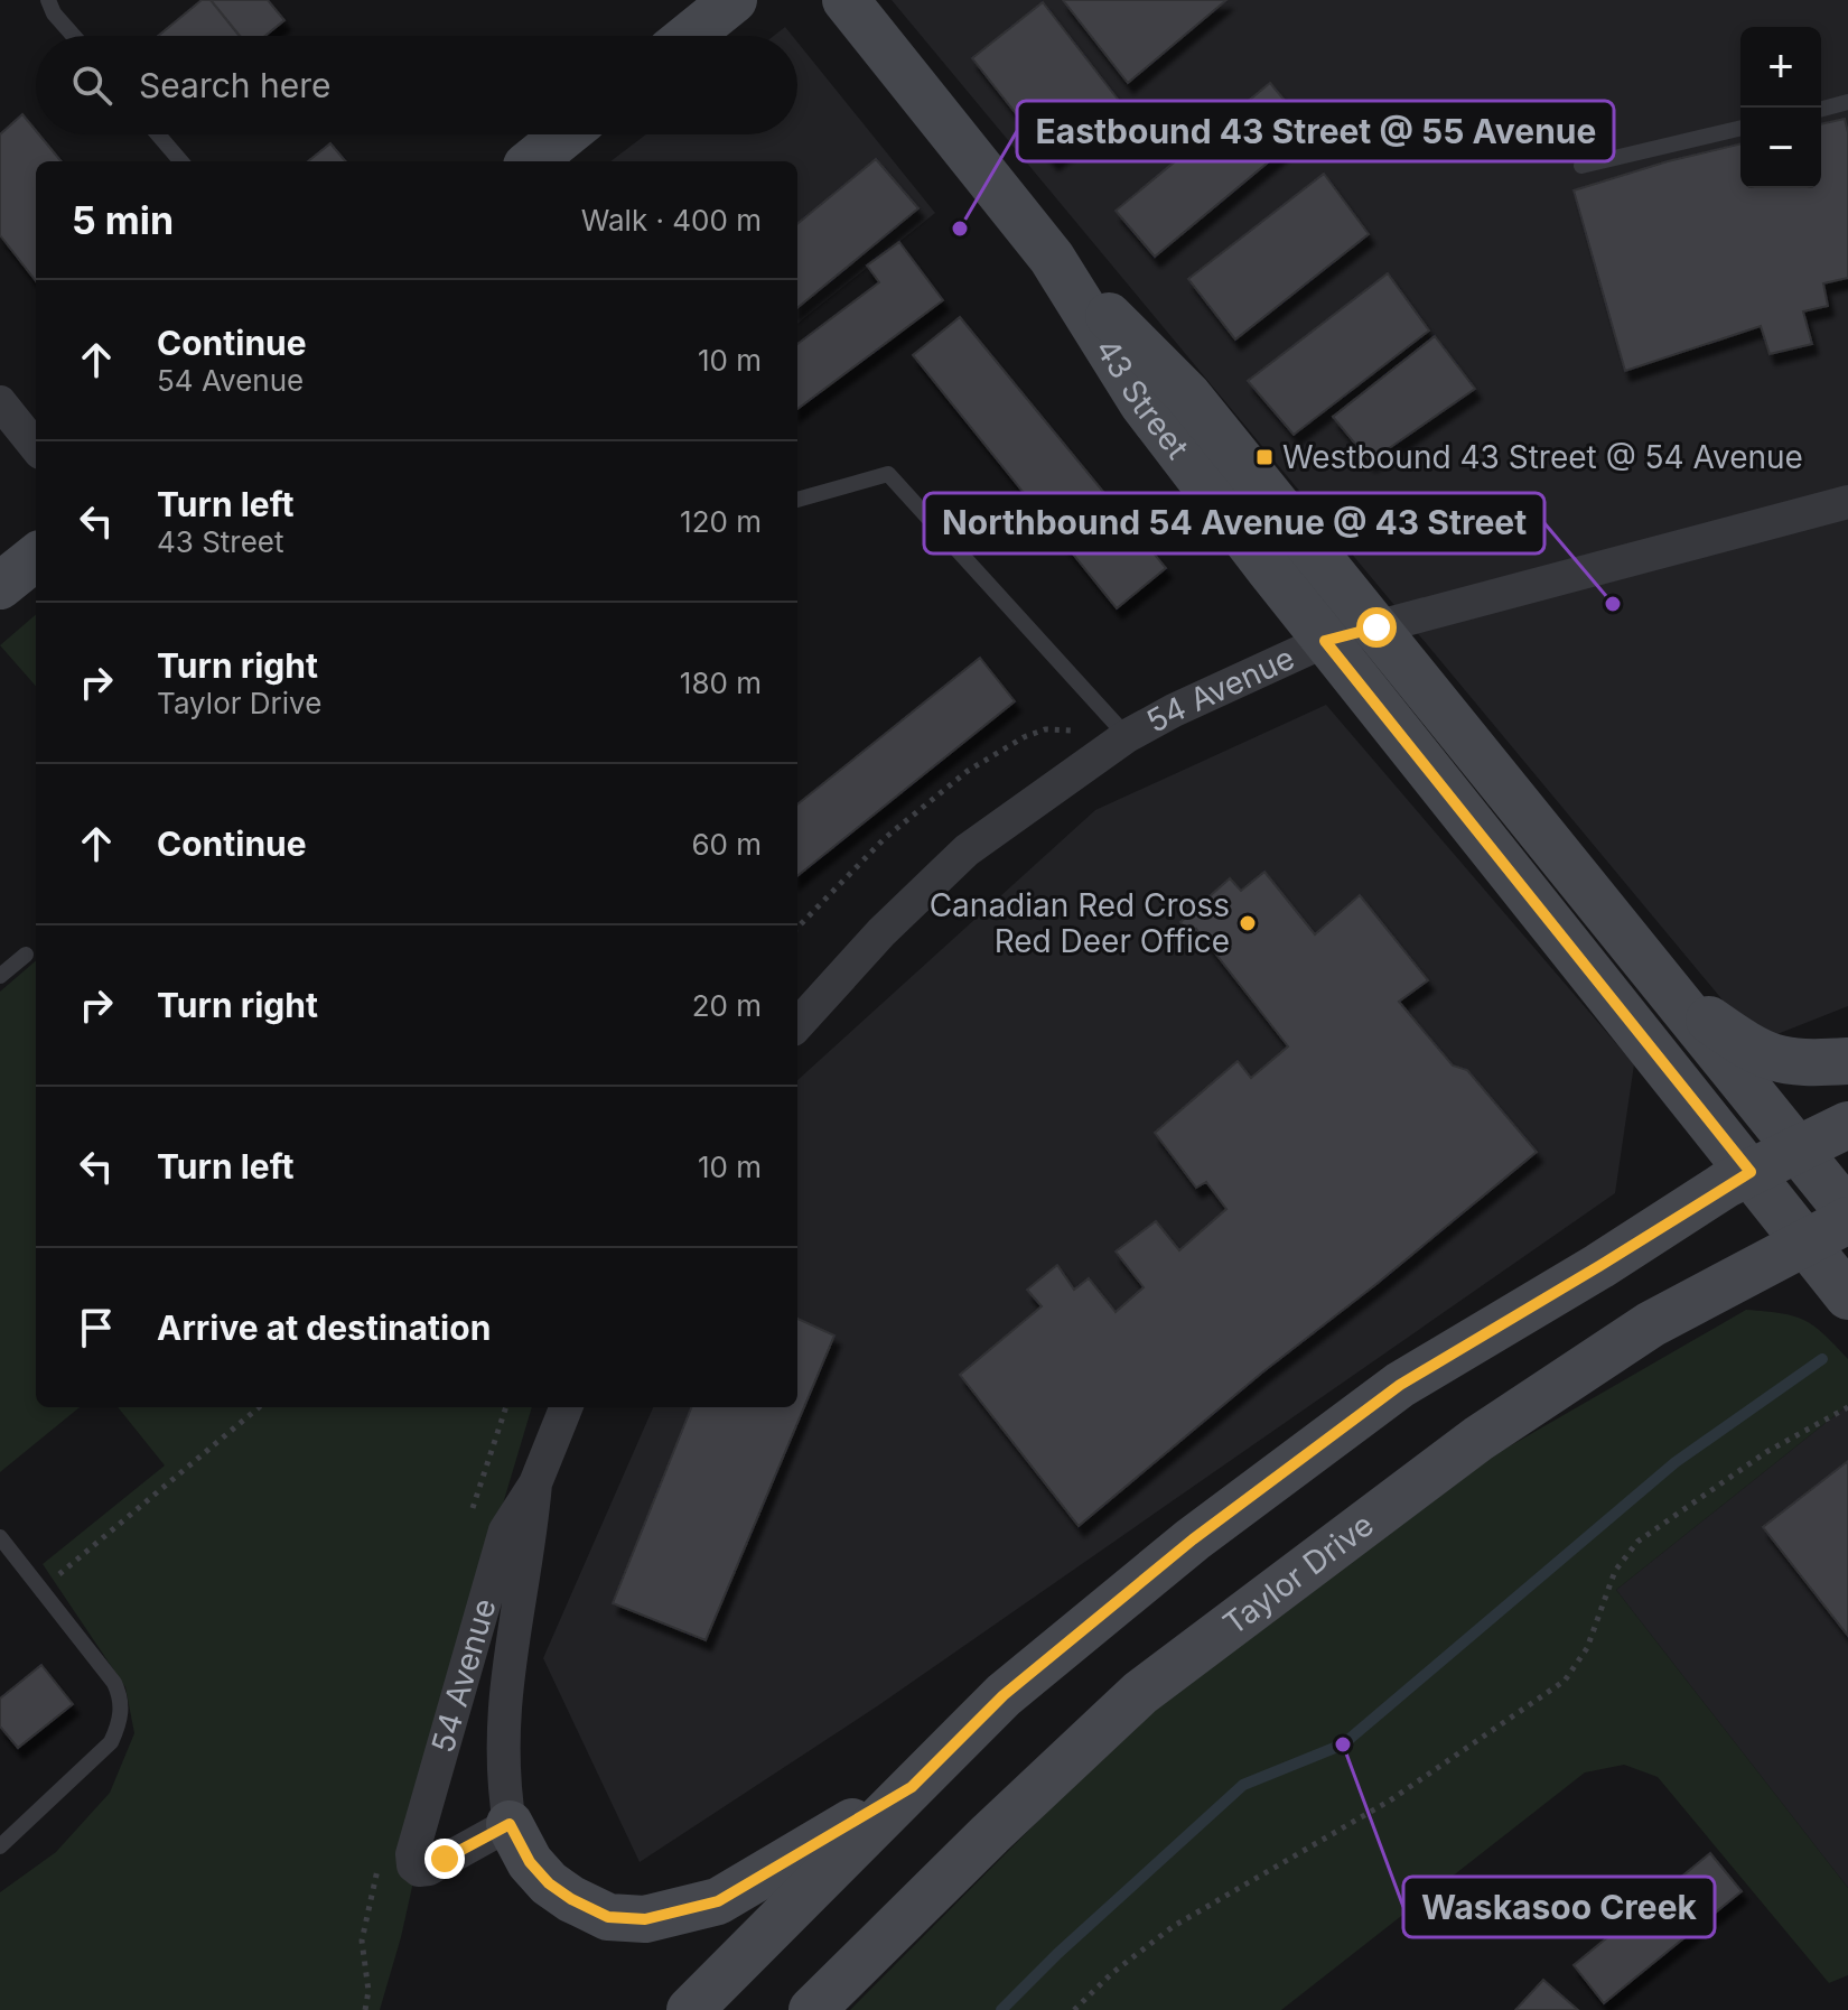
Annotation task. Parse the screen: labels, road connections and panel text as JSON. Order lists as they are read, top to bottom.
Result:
{
  "streets": {
    "main road": ["43 Street", "Taylor Drive"],
    "street": ["54 Avenue"]
  },
  "crossings": [
    ["43 Street", "54 Avenue"],
    ["43 Street", "Taylor Drive"]
  ],
  "places": {
    "other": [
      "Eastbound 43 Street @ 55 Avenue",
      "Northbound 54 Avenue @ 43 Street",
      "Canadian Red Cross Red Deer Office",
      "Waskasoo Creek"
    ],
    "transit": ["Westbound 43 Street @ 54 Avenue"]
  },
  "page": {
    "map_buttons": ["+", "−"],
    "search": "Search here",
    "heading": ["5 min", "Walk · 400 m"],
    "list": [
      ["Continue", "54 Avenue", "10 m"],
      ["Turn left", "43 Street", "120 m"],
      ["Turn right", "Taylor Drive", "180 m"],
      ["Continue", "60 m"],
      ["Turn right", "20 m"],
      ["Turn left", "10 m"],
      "Arrive at destination"
    ]
  }
}
